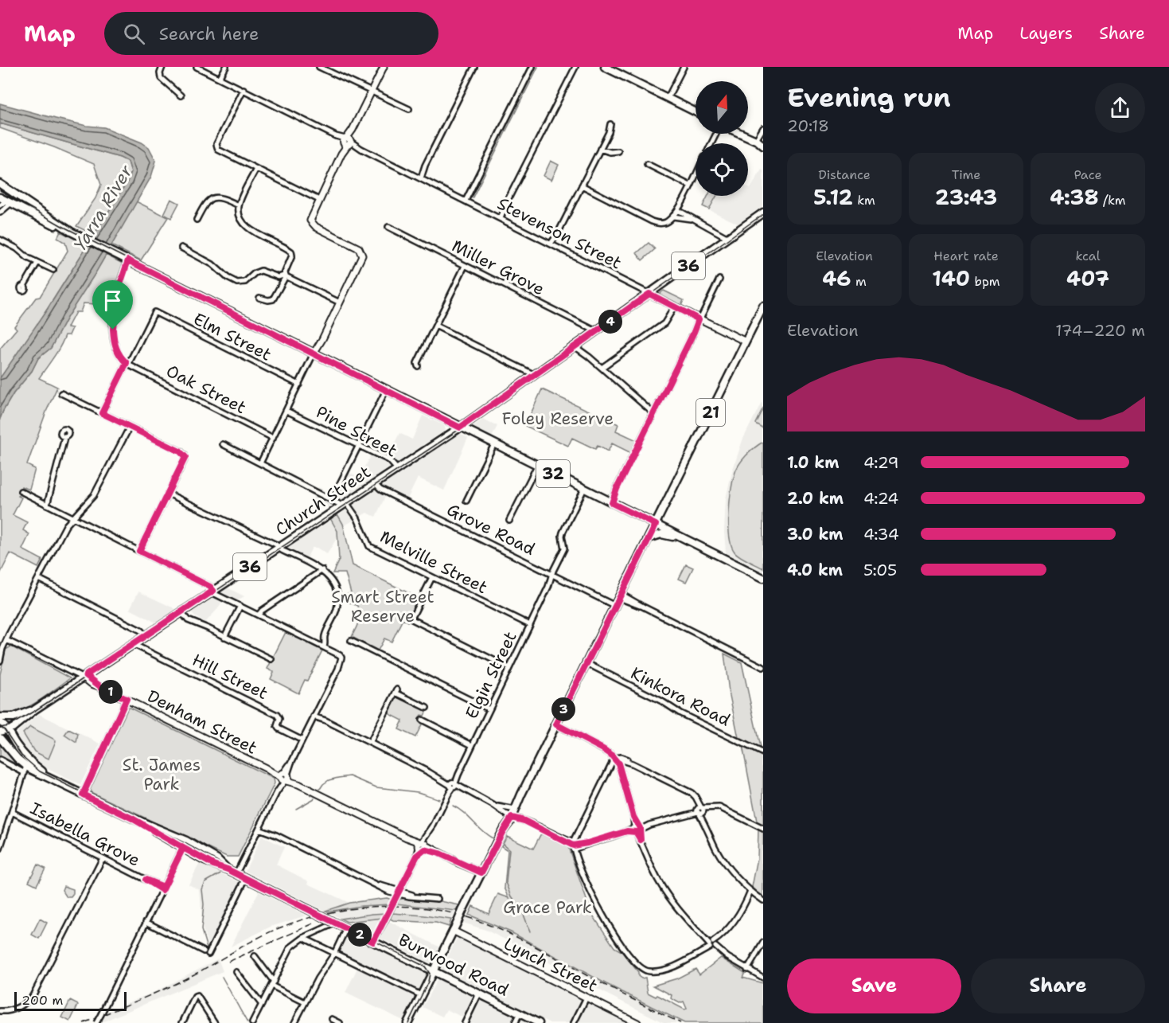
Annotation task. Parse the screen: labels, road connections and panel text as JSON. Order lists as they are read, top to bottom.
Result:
{
  "streets": {
    "main road": [
      "36",
      "21",
      "32",
      "Church Street",
      "Burwood Road"
    ],
    "street": [
      "Stevenson Street",
      "Miller Grove",
      "Elm Street",
      "Oak Street",
      "Pine Street",
      "Grove Road",
      "Melville Street",
      "Elgin Street",
      "Hill Street",
      "Kinkora Road",
      "Denham Street",
      "Isabella Grove",
      "Lynch Street"
    ]
  },
  "crossings": [
    ["Stevenson Street", "36"],
    ["Stevenson Street", "21"],
    ["36", "Miller Grove"],
    ["36", "32"],
    ["36", "Church Street"],
    ["Elm Street", "Oak Street"],
    ["21", "32"],
    ["21", "Grove Road"],
    ["21", "Kinkora Road"],
    ["21", "Denham Street"],
    ["21", "Burwood Road"],
    ["21", "Lynch Street"],
    ["Pine Street", "Church Street"],
    ["32", "Church Street"],
    ["32", "Elgin Street"],
    ["Church Street", "Grove Road"],
    ["Church Street", "Melville Street"],
    ["Church Street", "Hill Street"],
    ["Church Street", "Denham Street"],
    ["Church Street", "Burwood Road"],
    ["Grove Road", "Elgin Street"],
    ["Melville Street", "Elgin Street"],
    ["Elgin Street", "Denham Street"],
    ["Elgin Street", "Burwood Road"]
  ],
  "water": ["Yarra River"],
  "parks": [
    "Foley Reserve",
    "Smart Street Reserve",
    "St. James Park",
    "Grace Park"
  ],
  "scale_bar": "200 m",
  "north": "top",
  "page": {
    "header": "Map",
    "search": "Search here",
    "nav": ["Map", "Layers", "Share"],
    "heading": ["Evening run", "20:18"],
    "stats": [
      ["Distance", "5.12 km"],
      ["Time", "23:43"],
      ["Pace", "4:38 /km"],
      ["Elevation", "46 m"],
      ["Heart rate", "140 bpm"],
      ["kcal", "407"]
    ],
    "pins": [
      "4",
      "1",
      "3",
      "2"
    ],
    "chart": ["Elevation", "174–220 m"],
    "list": [
      {
        "name": "1.0 km",
        "note": "4:29"
      },
      {
        "name": "2.0 km",
        "note": "4:24"
      },
      {
        "name": "3.0 km",
        "note": "4:34"
      },
      {
        "name": "4.0 km",
        "note": "5:05"
      }
    ],
    "buttons": ["Save", "Share"],
    "scale": "200 m"
  }
}
